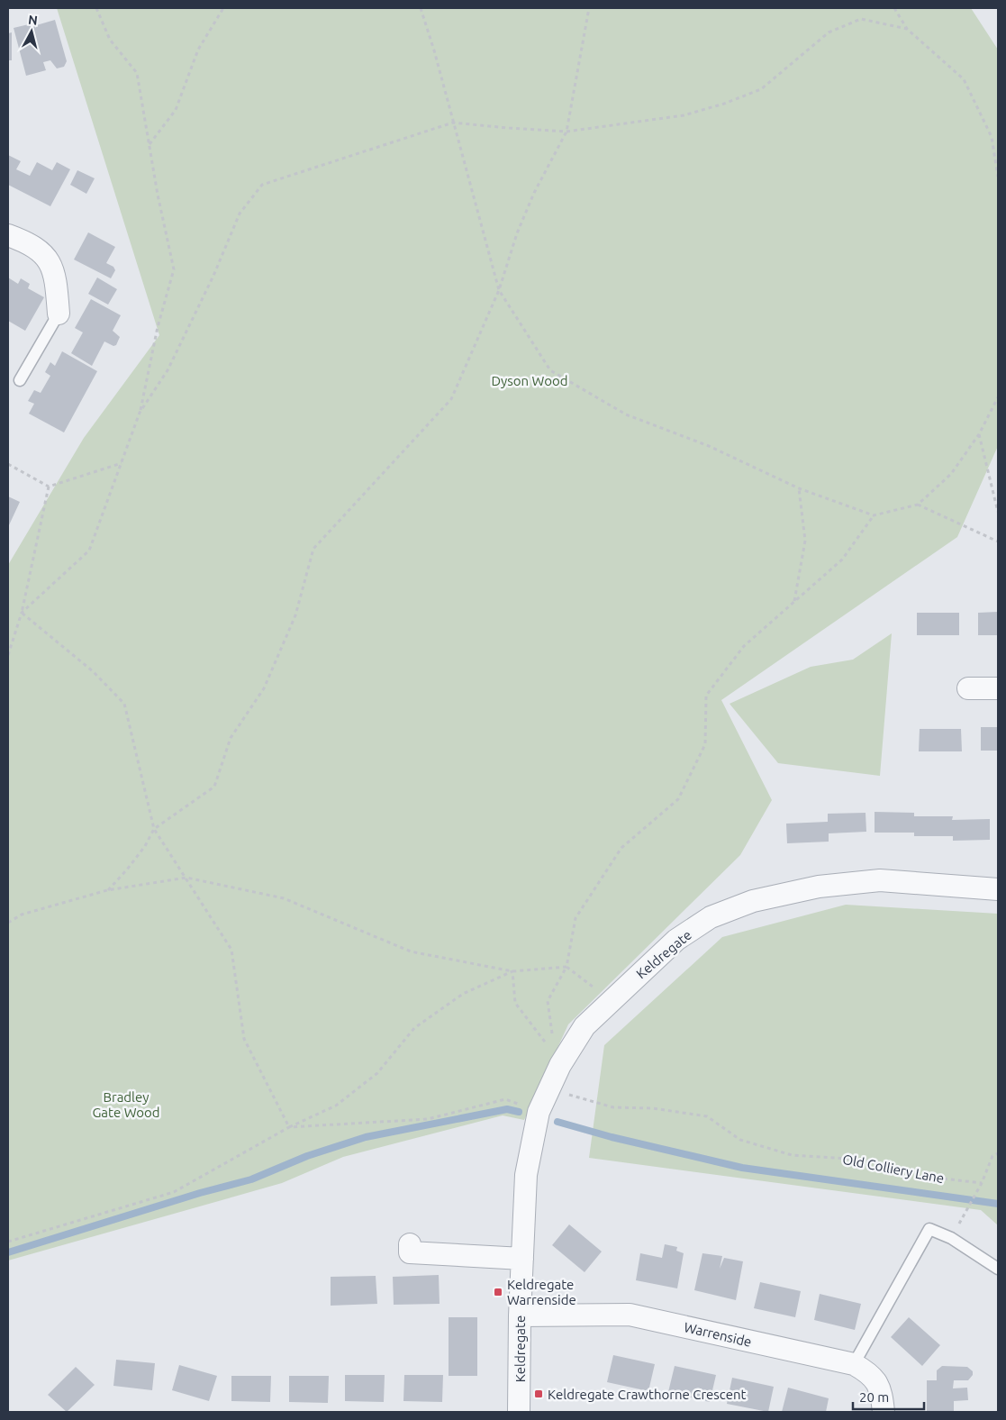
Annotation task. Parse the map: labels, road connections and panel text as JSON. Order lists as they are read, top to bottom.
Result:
{
  "streets": {
    "street": ["Keldregate", "Warrenside"],
    "path": ["Old Colliery Lane"]
  },
  "crossings": [
    ["Keldregate", "Old Colliery Lane"],
    ["Keldregate", "Warrenside"]
  ],
  "parks": ["Dyson Wood", "Bradley Gate Wood"],
  "places": {
    "transit": ["Keldregate Warrenside", "Keldregate Crawthorne Crescent"]
  },
  "scale_bar": "20 m",
  "north": "top"
}
